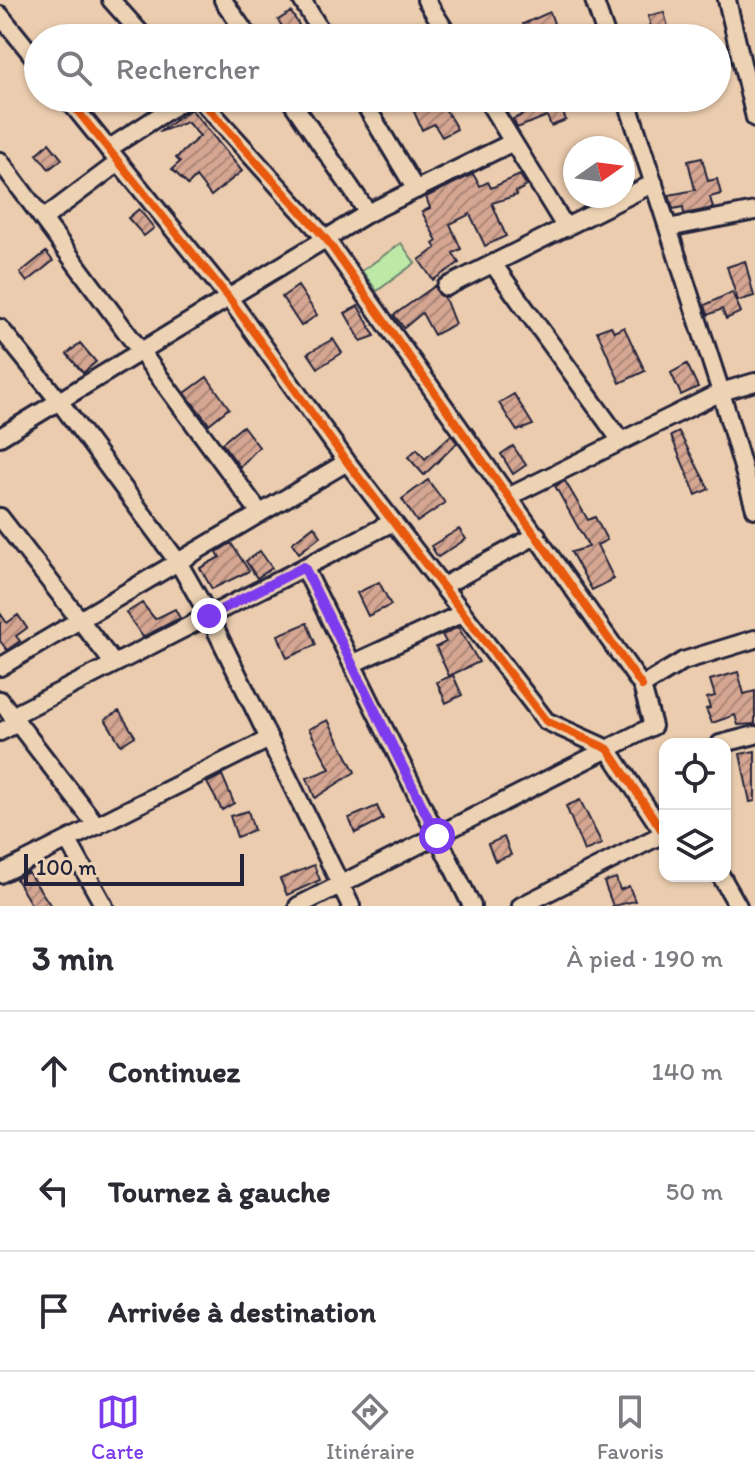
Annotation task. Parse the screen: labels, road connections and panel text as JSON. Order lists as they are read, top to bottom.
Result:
{
  "scale_bar": "100 m",
  "north": "right",
  "page": {
    "search": "Rechercher",
    "scale": "100 m",
    "heading": ["3 min", "À pied · 190 m"],
    "list": [
      ["Continuez", "140 m"],
      ["Tournez à gauche", "50 m"],
      "Arrivée à destination"
    ],
    "nav": ["Carte", "Itinéraire", "Favoris"]
  }
}
